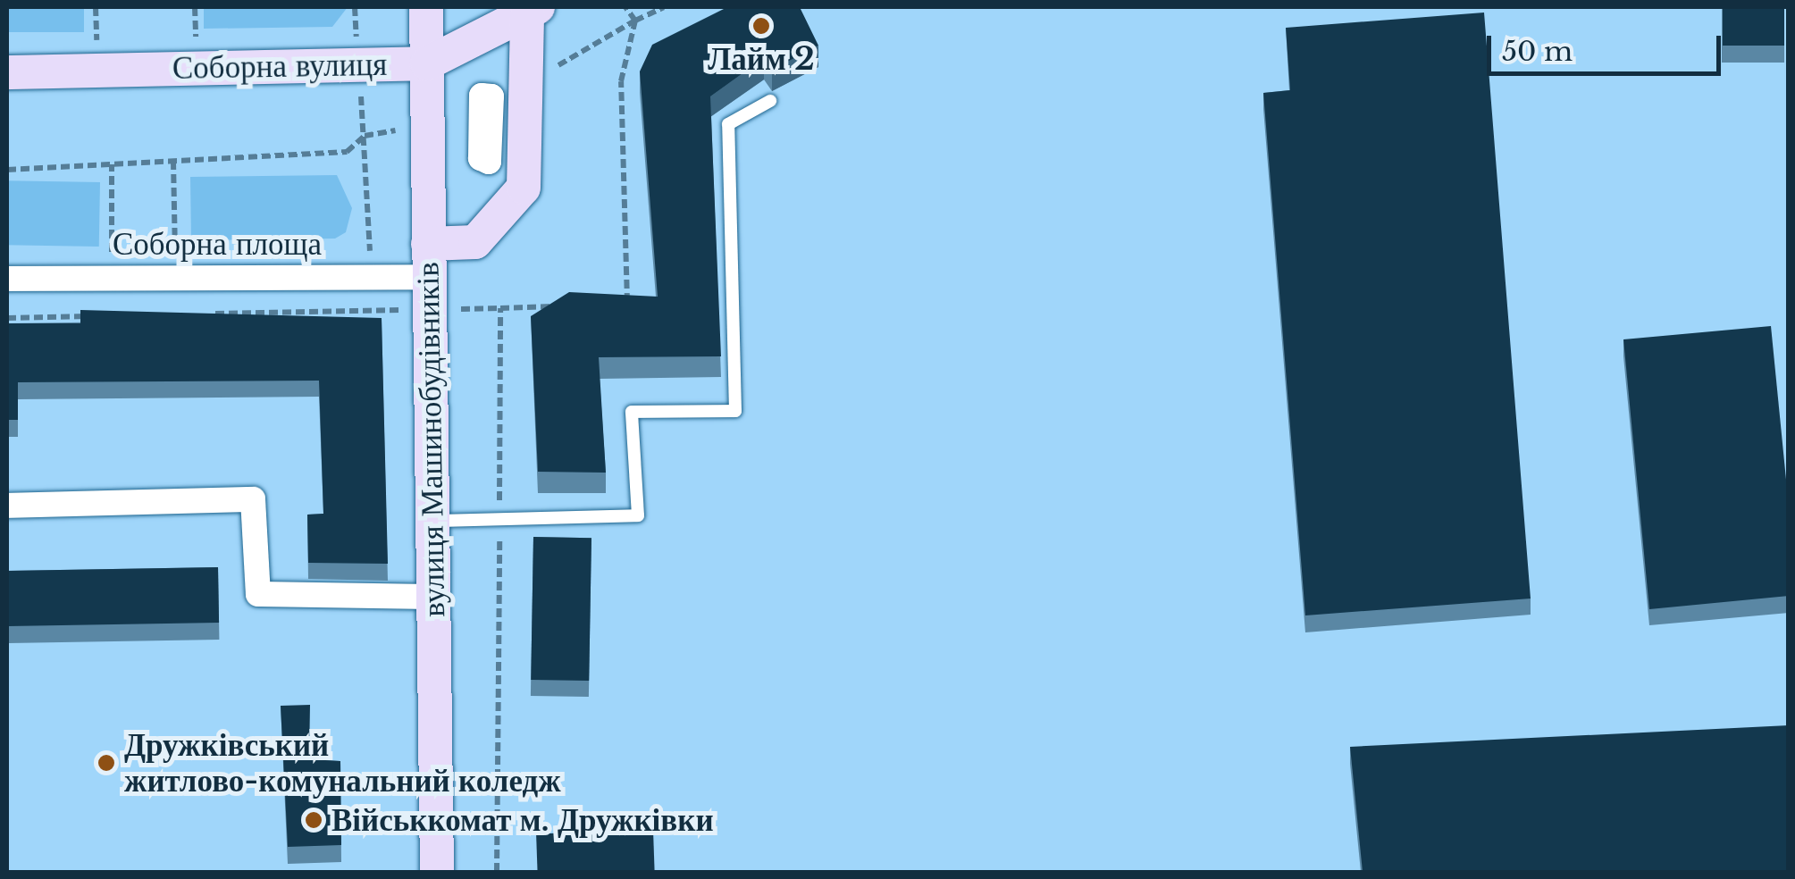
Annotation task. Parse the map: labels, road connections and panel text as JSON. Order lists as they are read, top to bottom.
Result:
{
  "streets": {
    "street": ["Соборна вулиця", "Соборна площа", "вулиця Машинобудівників"]
  },
  "crossings": [
    ["Соборна вулиця", "вулиця Машинобудівників"],
    ["Соборна площа", "вулиця Машинобудівників"]
  ],
  "places": ["Лайм 2", "Дружківський житлово-комунальний коледж", "Військкомат м. Дружківки"],
  "scale_bar": "50 m"
}
